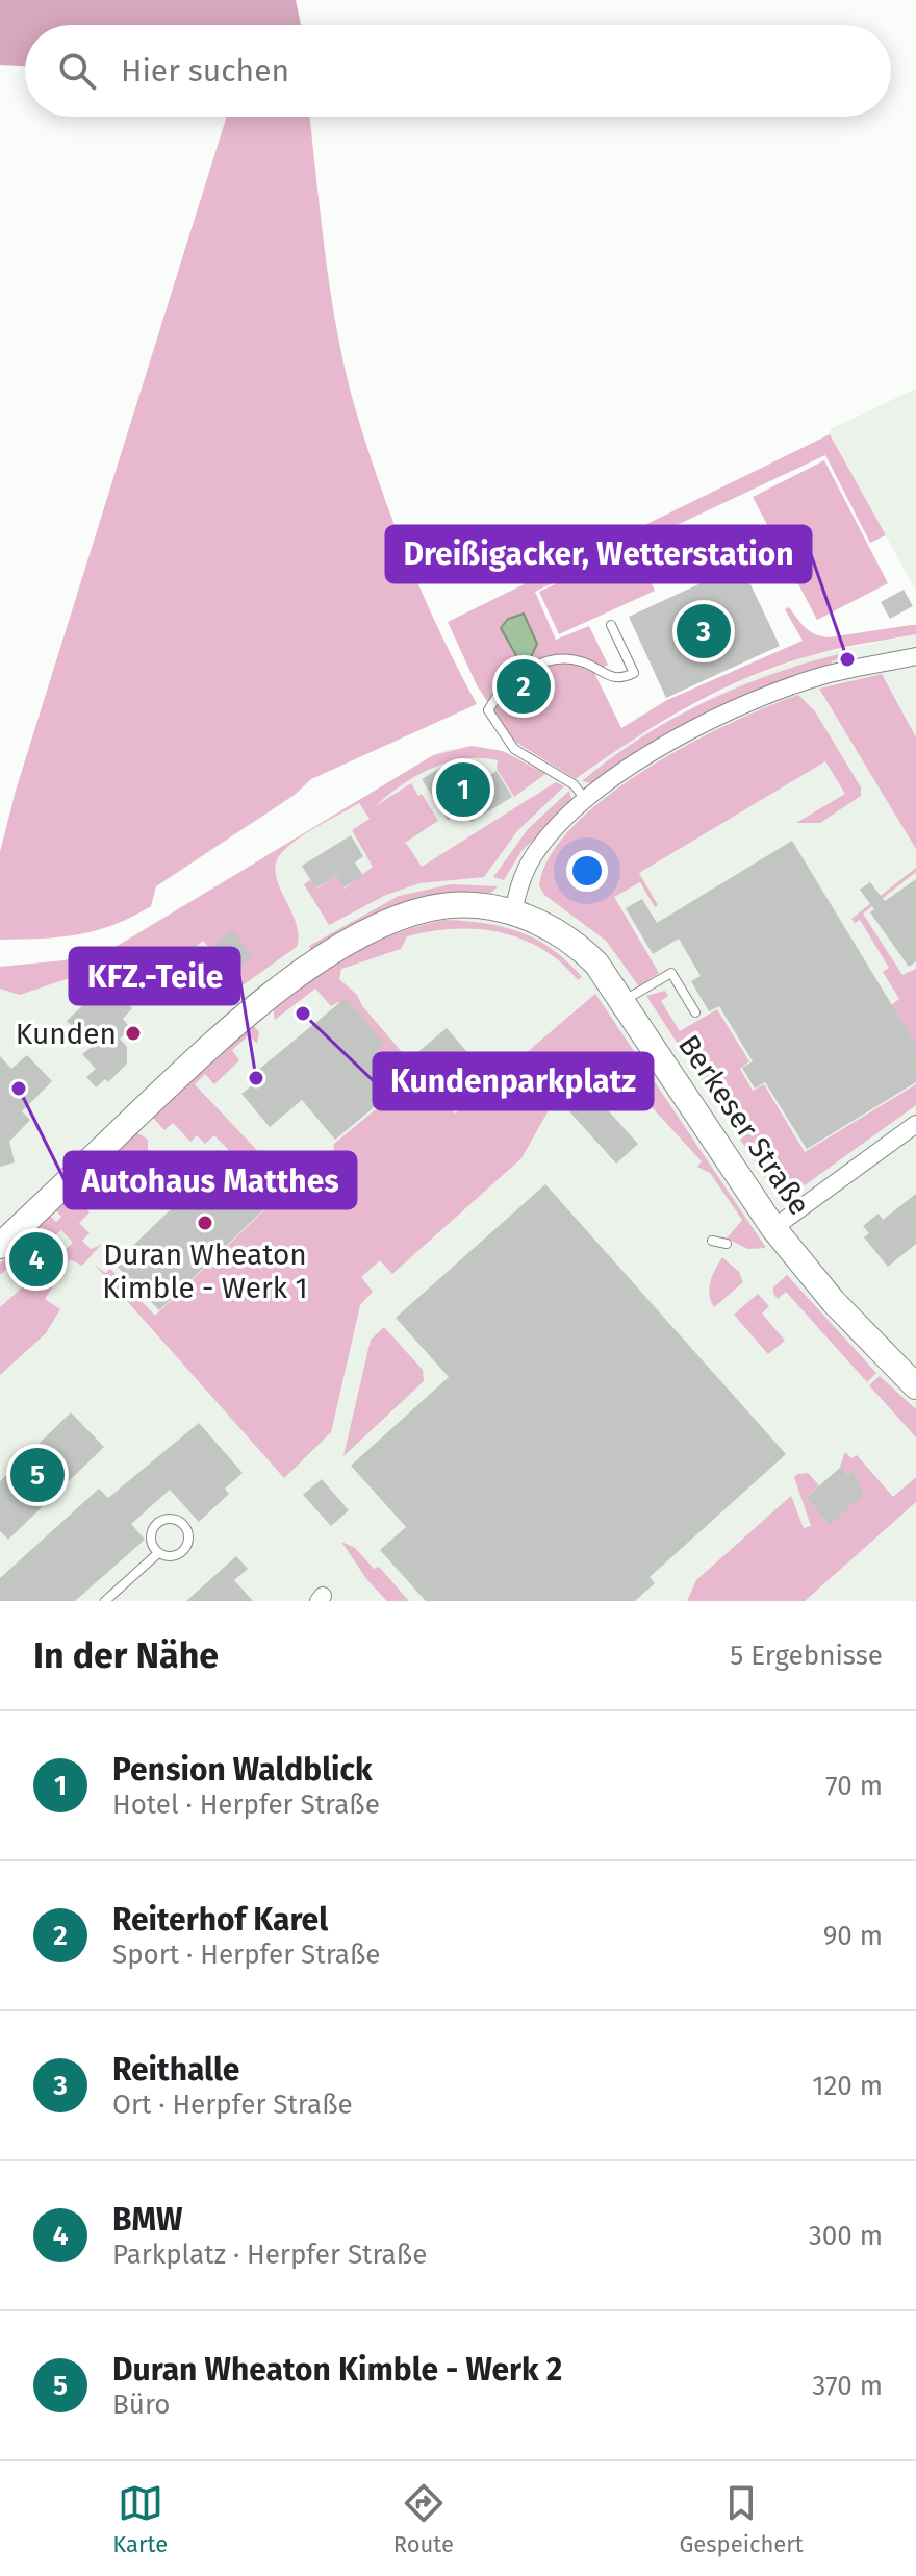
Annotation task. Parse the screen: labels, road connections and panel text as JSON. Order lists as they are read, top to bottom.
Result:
{
  "streets": {
    "main road": ["Berkeser Straße"]
  },
  "places": [
    "Dreißigacker, Wetterstation",
    "Kundenparkplatz",
    "Kunden",
    "KFZ.-Teile",
    "Autohaus Matthes",
    "Duran Wheaton Kimble - Werk 1"
  ],
  "page": {
    "search": "Hier suchen",
    "pins": [
      "3",
      "2",
      "1",
      "4",
      "5"
    ],
    "heading": ["In der Nähe", "5 Ergebnisse"],
    "list": [
      {
        "mark": "1",
        "name": "Pension Waldblick",
        "note": "Hotel · Herpfer Straße",
        "value": "70 m"
      },
      {
        "mark": "2",
        "name": "Reiterhof Karel",
        "note": "Sport · Herpfer Straße",
        "value": "90 m"
      },
      {
        "mark": "3",
        "name": "Reithalle",
        "note": "Ort · Herpfer Straße",
        "value": "120 m"
      },
      {
        "mark": "4",
        "name": "BMW",
        "note": "Parkplatz · Herpfer Straße",
        "value": "300 m"
      },
      {
        "mark": "5",
        "name": "Duran Wheaton Kimble - Werk 2",
        "note": "Büro",
        "value": "370 m"
      }
    ],
    "nav": ["Karte", "Route", "Gespeichert"]
  }
}
